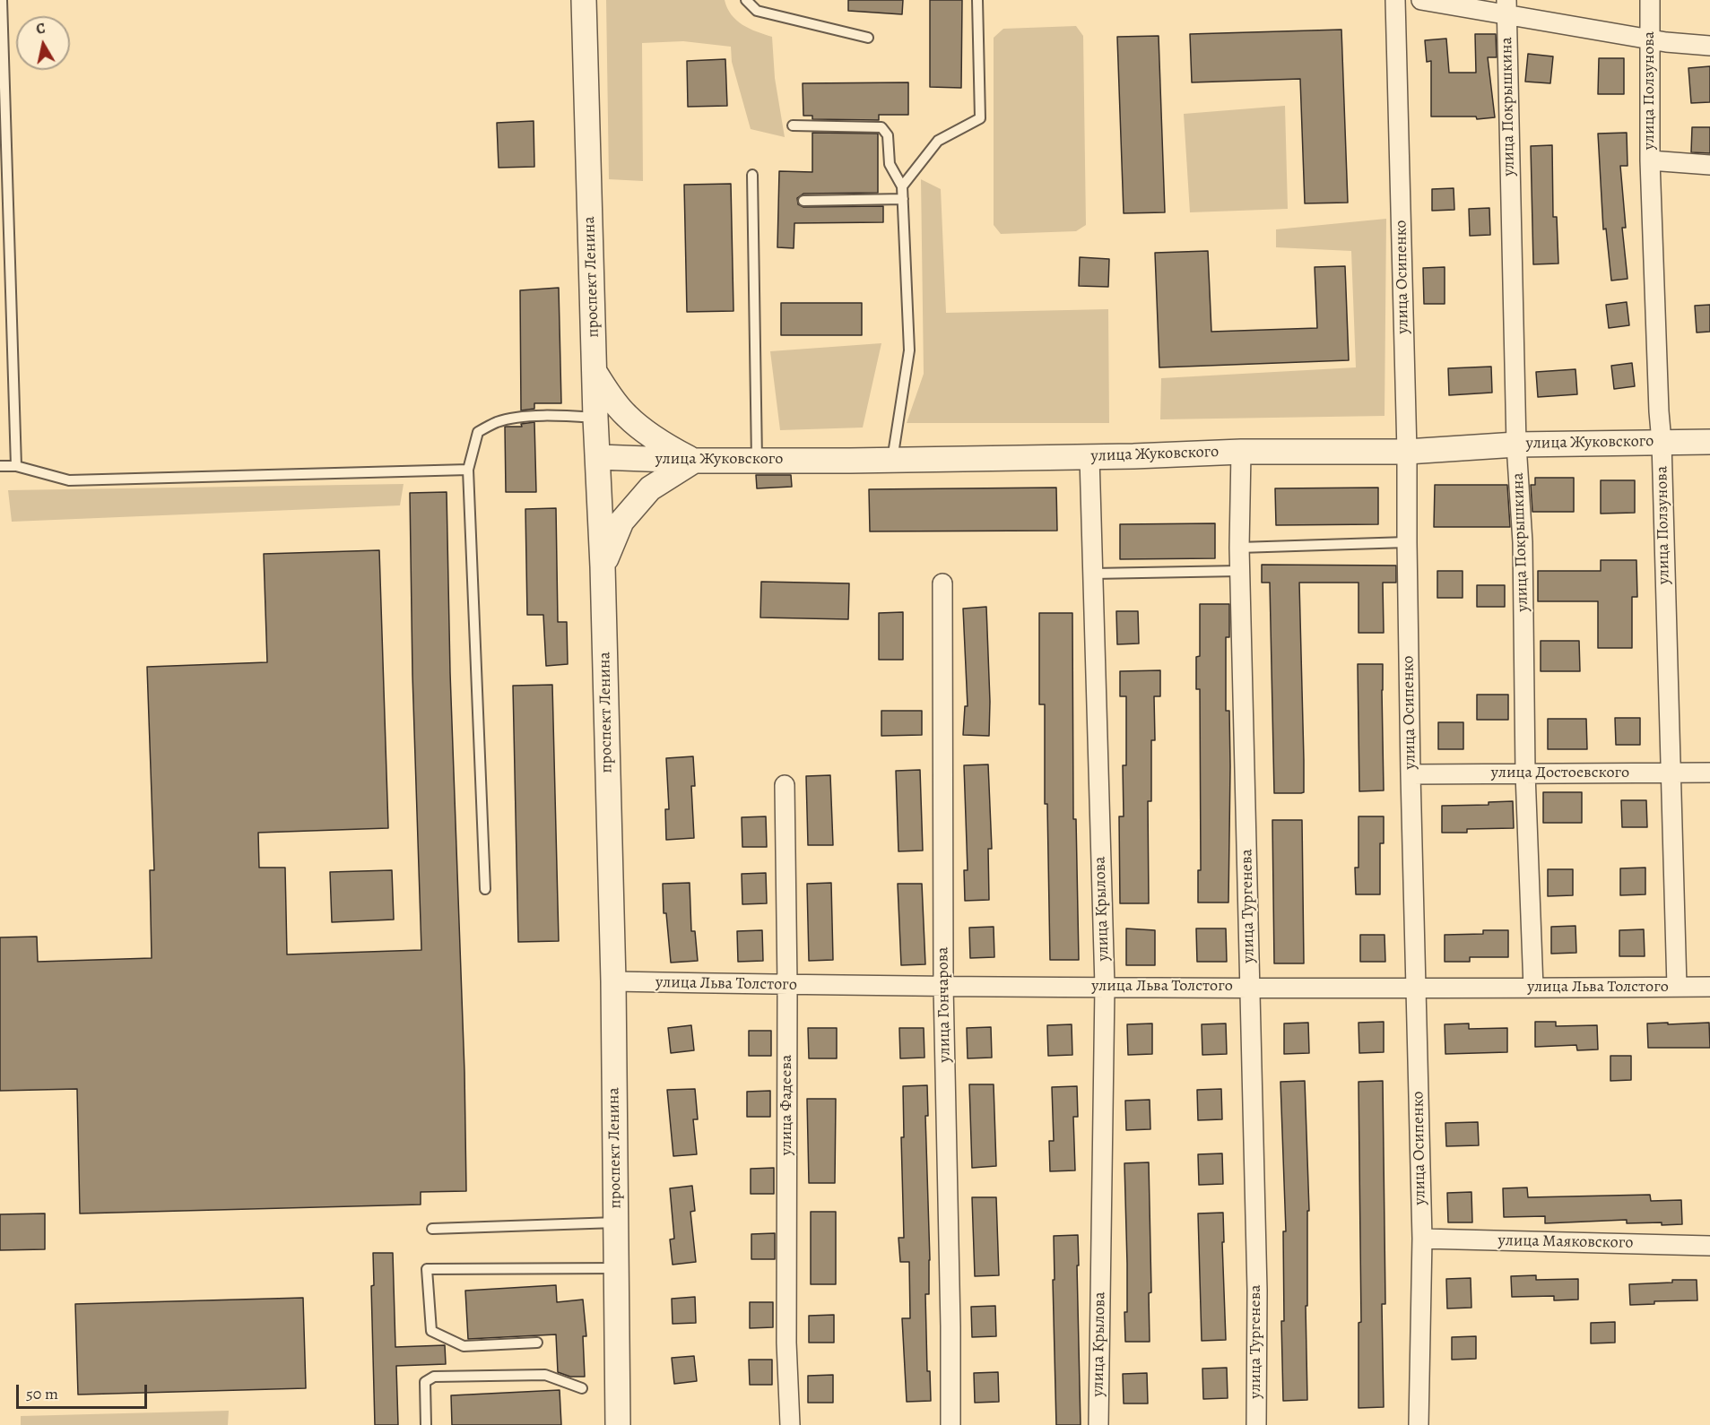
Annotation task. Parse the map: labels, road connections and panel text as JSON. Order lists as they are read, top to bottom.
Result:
{
  "streets": {
    "street": [
      "улица Ползунова",
      "улица Покрышкина",
      "проспект Ленина",
      "улица Осипенко",
      "улица Жуковского",
      "улица Достоевского",
      "улица Тургенева",
      "улица Крылова",
      "улица Льва Толстого",
      "улица Гончарова",
      "улица Фадеева",
      "улица Маяковского"
    ]
  },
  "crossings": [
    ["улица Ползунова", "улица Жуковского"],
    ["улица Ползунова", "улица Достоевского"],
    ["улица Ползунова", "улица Льва Толстого"],
    ["улица Покрышкина", "улица Жуковского"],
    ["улица Покрышкина", "улица Достоевского"],
    ["улица Покрышкина", "улица Льва Толстого"],
    ["проспект Ленина", "улица Жуковского"],
    ["проспект Ленина", "улица Льва Толстого"],
    ["улица Осипенко", "улица Жуковского"],
    ["улица Осипенко", "улица Достоевского"],
    ["улица Осипенко", "улица Льва Толстого"],
    ["улица Осипенко", "улица Маяковского"],
    ["улица Жуковского", "улица Тургенева"],
    ["улица Жуковского", "улица Крылова"],
    ["улица Тургенева", "улица Льва Толстого"],
    ["улица Крылова", "улица Льва Толстого"],
    ["улица Льва Толстого", "улица Гончарова"],
    ["улица Льва Толстого", "улица Фадеева"]
  ],
  "scale_bar": "50 m",
  "north": "top"
}
